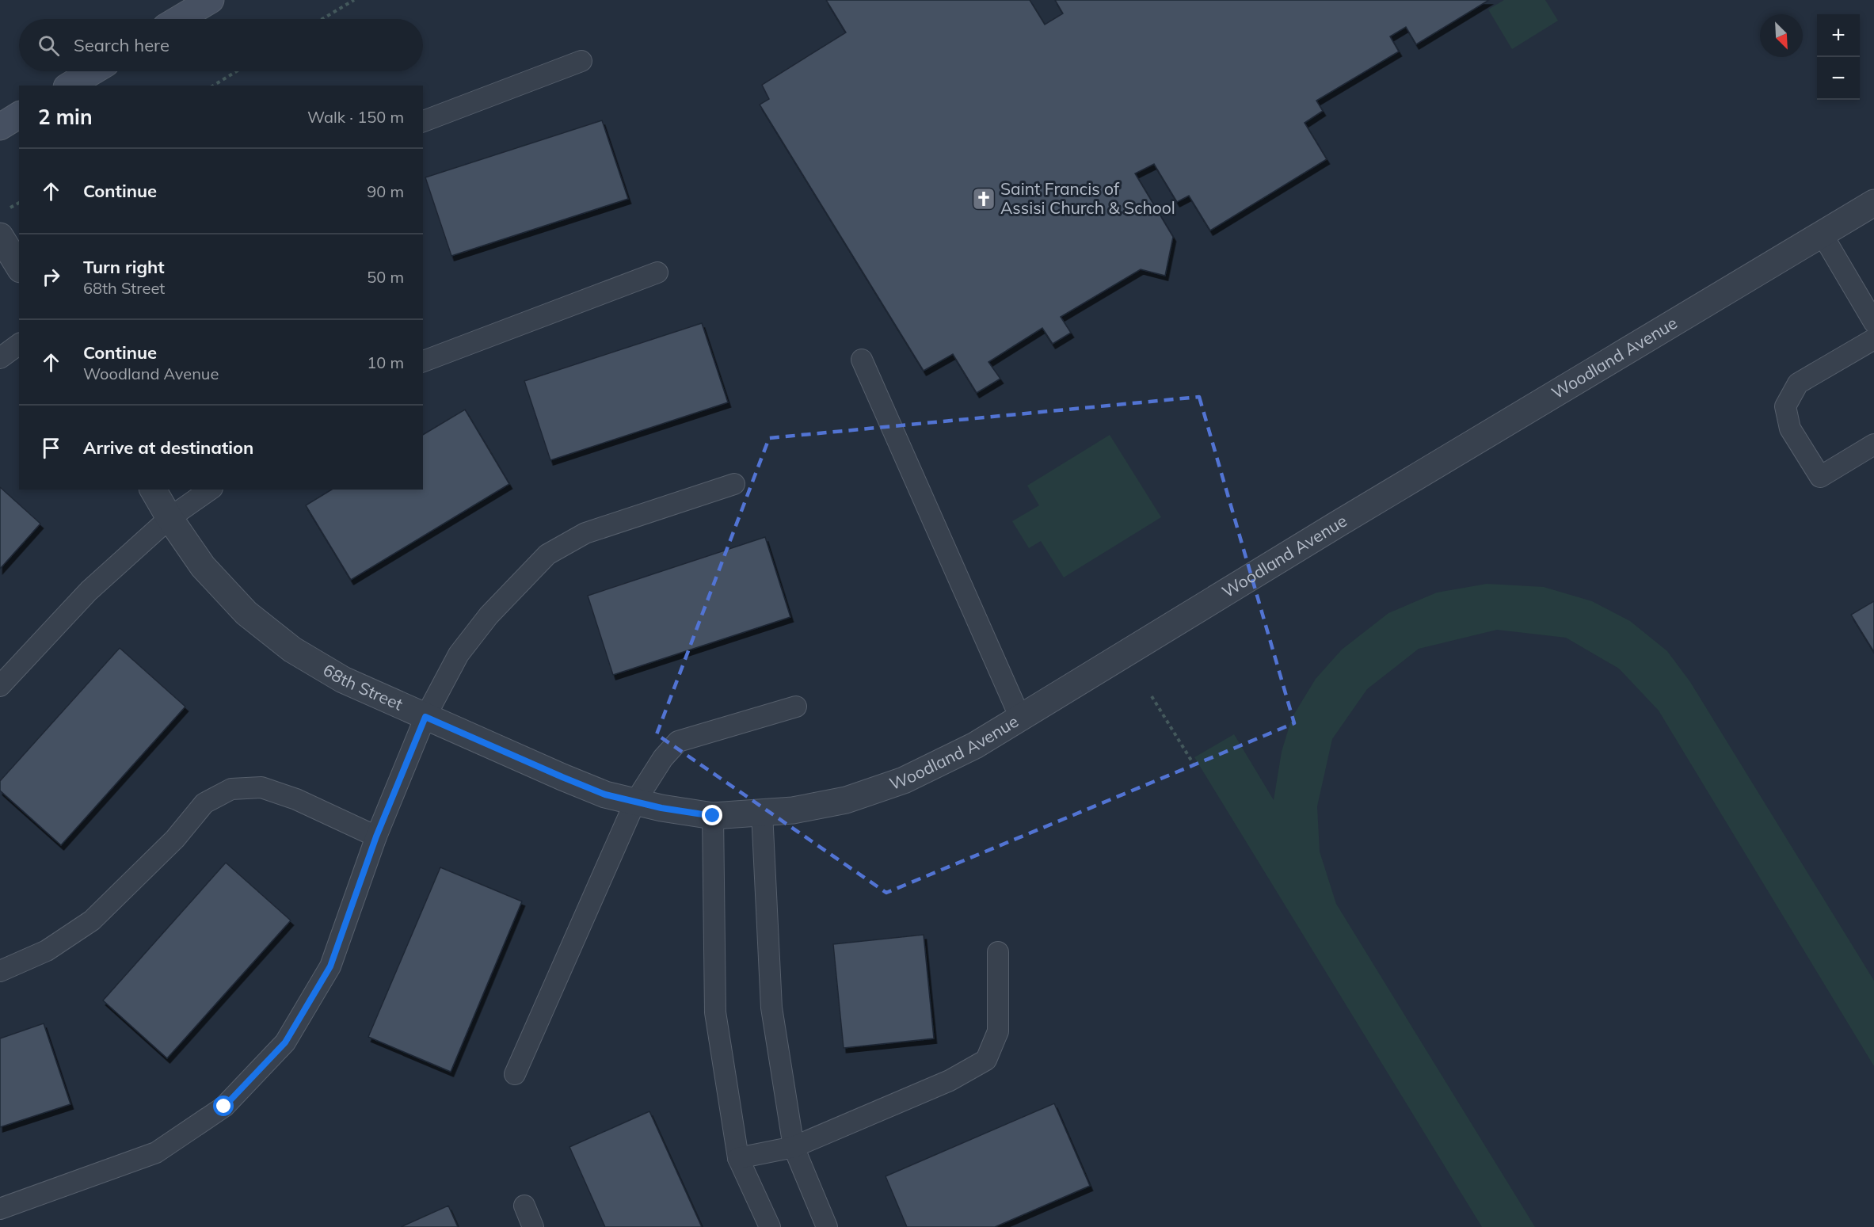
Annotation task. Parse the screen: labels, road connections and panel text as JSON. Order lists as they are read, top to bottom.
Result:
{
  "streets": {
    "street": ["Woodland Avenue", "68th Street"]
  },
  "crossings": [
    ["Woodland Avenue", "68th Street"]
  ],
  "places": {
    "church": ["Saint Francis of Assisi Church & School"]
  },
  "north": "bottom right",
  "page": {
    "map_buttons": ["+", "−"],
    "search": "Search here",
    "heading": ["2 min", "Walk · 150 m"],
    "list": [
      ["Continue", "90 m"],
      ["Turn right", "68th Street", "50 m"],
      ["Continue", "Woodland Avenue", "10 m"],
      "Arrive at destination"
    ]
  }
}
